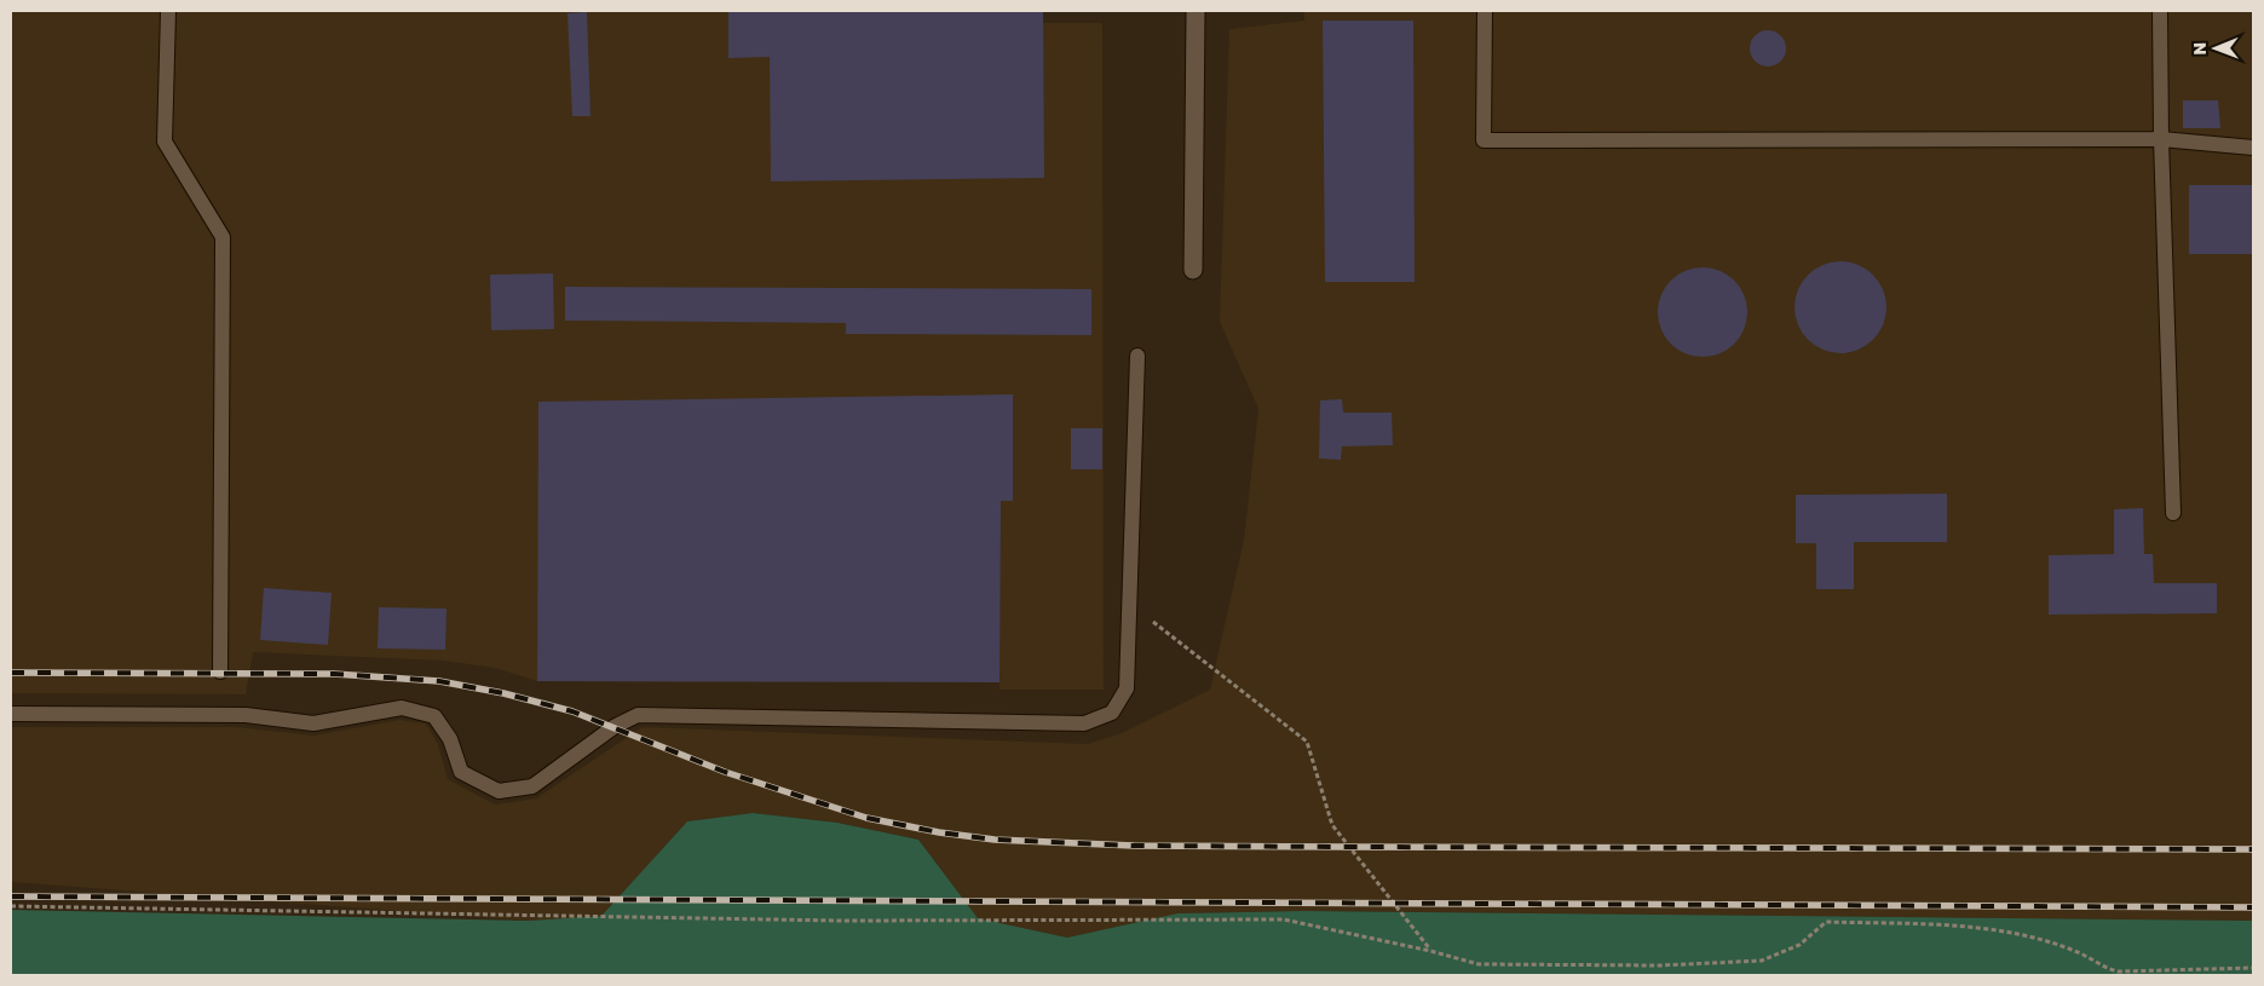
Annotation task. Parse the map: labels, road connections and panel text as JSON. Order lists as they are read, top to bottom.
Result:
{
  "north": "left"
}
